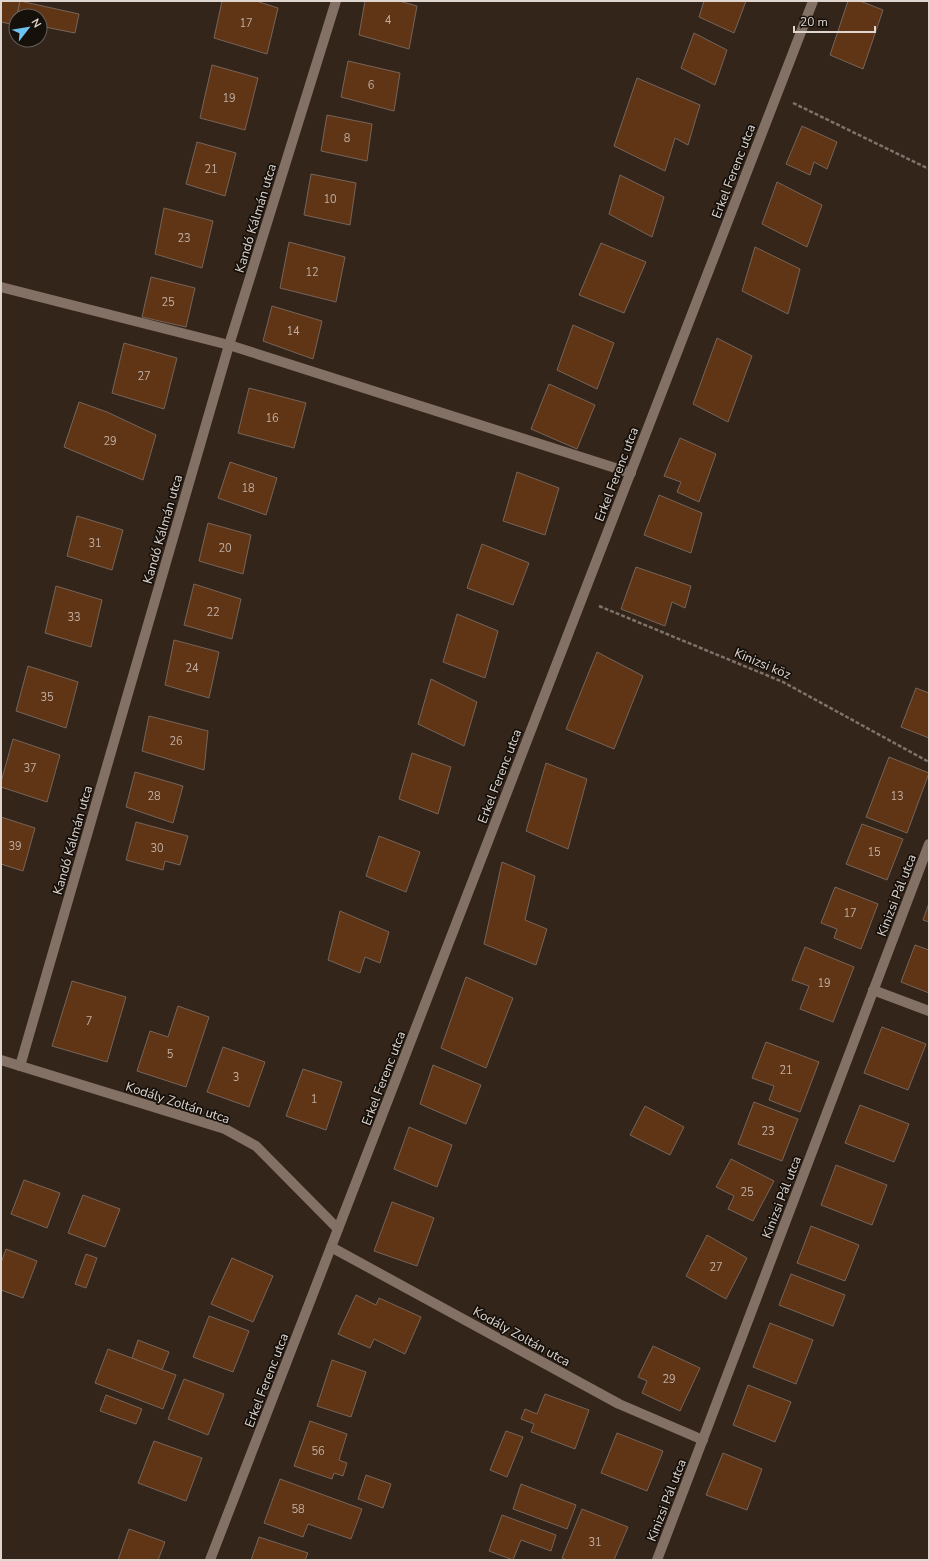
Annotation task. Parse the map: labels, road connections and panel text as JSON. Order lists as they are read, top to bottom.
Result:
{
  "streets": {
    "street": [
      "Erkel Ferenc utca",
      "Kandó Kálmán utca",
      "Kinizsi Pál utca",
      "Kodály Zoltán utca"
    ],
    "path": ["Kinizsi köz"]
  },
  "crossings": [
    ["Erkel Ferenc utca", "Kinizsi köz"],
    ["Erkel Ferenc utca", "Kodály Zoltán utca"],
    ["Kandó Kálmán utca", "Kodály Zoltán utca"],
    ["Kinizsi Pál utca", "Kodály Zoltán utca"]
  ],
  "house_numbers": [
    "4",
    "17",
    "6",
    "19",
    "8",
    "21",
    "10",
    "23",
    "12",
    "25",
    "14",
    "27",
    "16",
    "29",
    "18",
    "31",
    "20",
    "22",
    "33",
    "24",
    "35",
    "26",
    "37",
    "28",
    "13",
    "39",
    "30",
    "15",
    "17",
    "19",
    "7",
    "5",
    "21",
    "3",
    "1",
    "23",
    "25",
    "27",
    "29",
    "56",
    "58",
    "31"
  ],
  "scale_bar": "20 m",
  "north": "top right"
}
